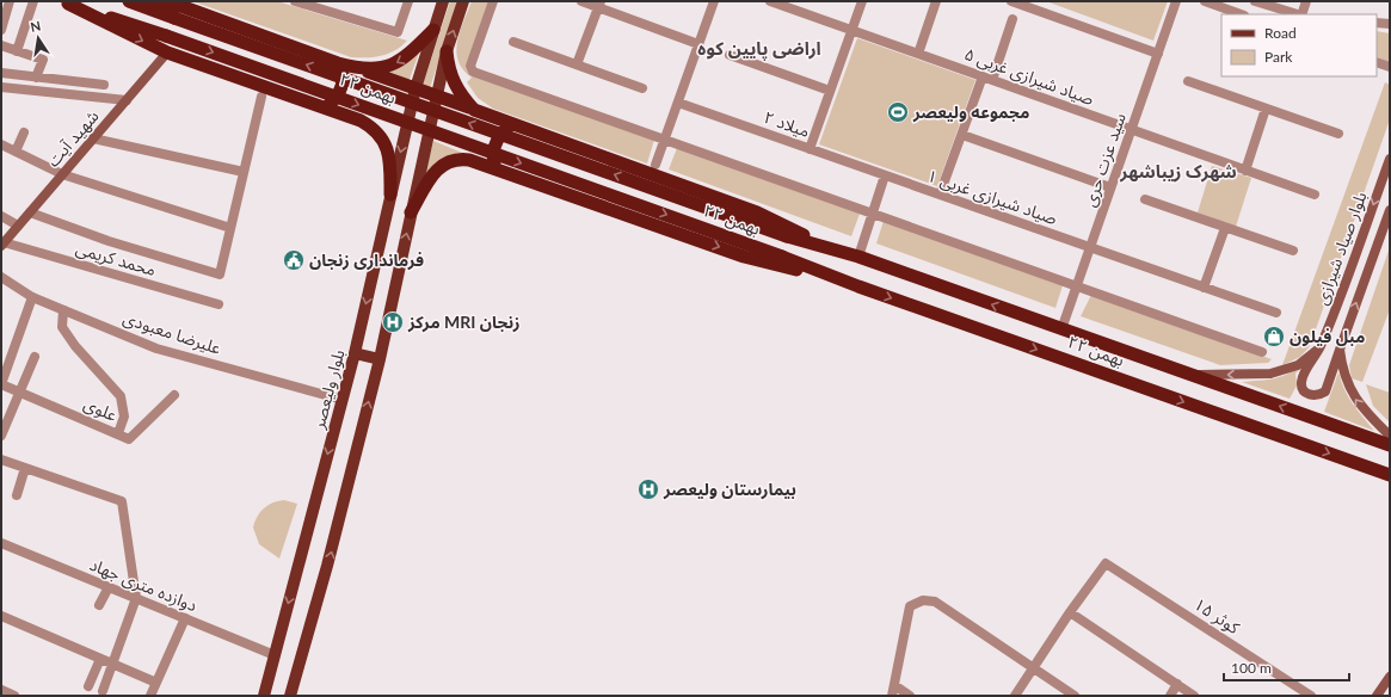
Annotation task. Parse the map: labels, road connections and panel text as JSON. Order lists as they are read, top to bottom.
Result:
{
  "streets": {
    "highway": ["۲۲ بهمن"],
    "main road": ["شهید آیت", "بلوار صیاد شیرازی", "بلوار ولیعصر"],
    "street": [
      "صیاد شیرازی غربی ۵",
      "میلاد ۲",
      "سید عزت حری",
      "صیاد شیرازی غربی ۱",
      "محمد کریمی",
      "علیرضا معبودی",
      "علوی",
      "دوازده متری جهاد",
      "۱۵ کوثر"
    ]
  },
  "crossings": [
    ["صیاد شیرازی غربی ۵", "سید عزت حری"],
    ["۲۲ بهمن", "سید عزت حری"],
    ["میلاد ۲", "صیاد شیرازی غربی ۱"],
    ["شهید آیت", "محمد کریمی"],
    ["سید عزت حری", "صیاد شیرازی غربی ۱"],
    ["علیرضا معبودی", "بلوار ولیعصر"],
    ["بلوار ولیعصر", "دوازده متری جهاد"]
  ],
  "districts": ["اراضی پایین کوه", "شهرک زیباشهر"],
  "places": {
    "sports": ["مجموعه ولیعصر"],
    "public building": ["فرمانداری زنجان"],
    "hospital": ["مرکز MRI زنجان", "بیمارستان ولیعصر"],
    "shop": ["مبل فیلون"]
  },
  "legend": ["Road", "Park"],
  "scale_bar": "100 m",
  "north": "top"
}
